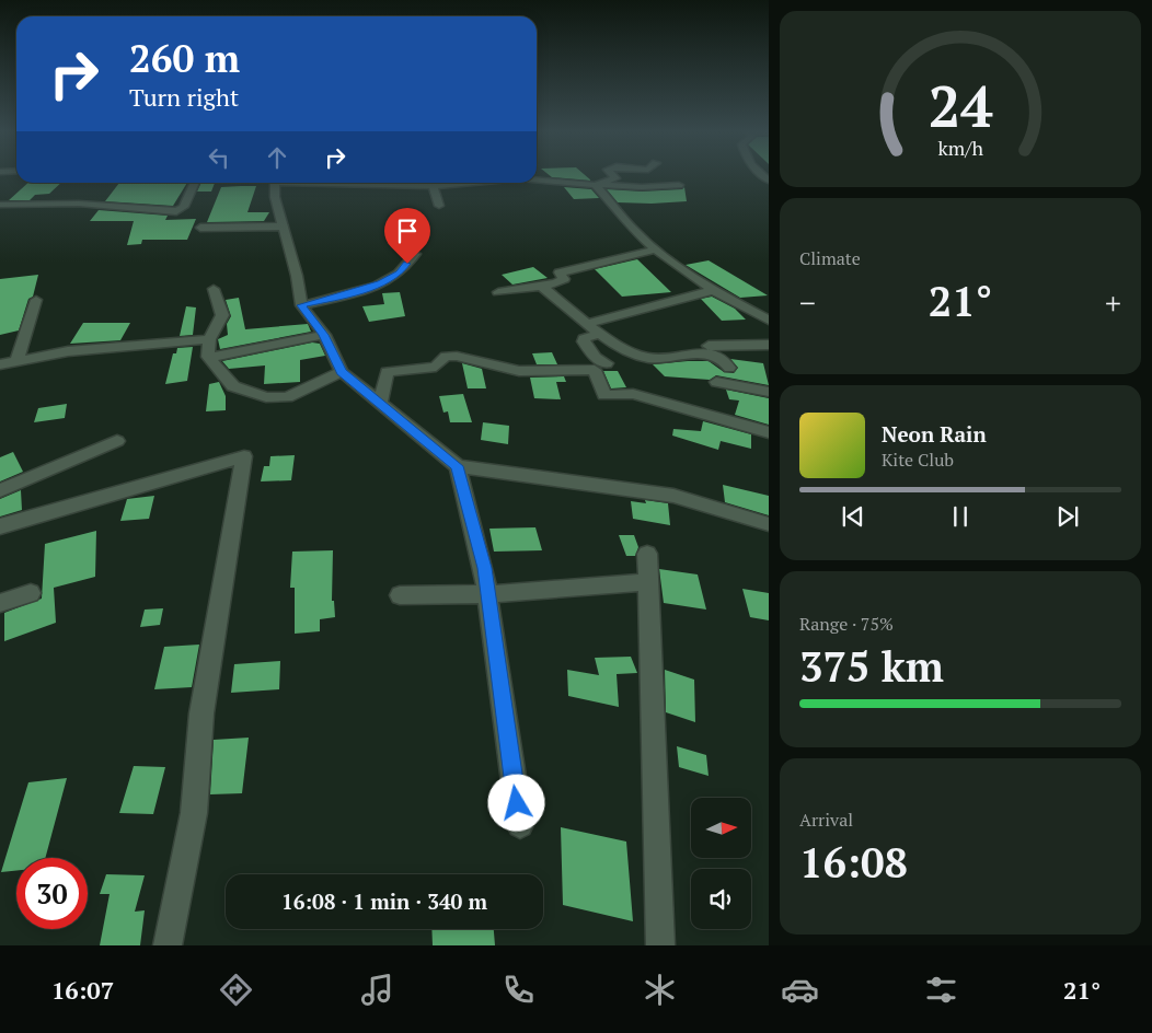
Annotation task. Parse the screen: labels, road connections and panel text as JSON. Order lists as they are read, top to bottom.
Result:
{
  "north": "right",
  "page": {
    "turn": ["260 m", "Turn right"],
    "tile": [
      "Climate",
      ["Range · 75%", "375 km"],
      ["Arrival", "16:08"]
    ],
    "heat": ["−", "21°", "+"],
    "song": ["Neon Rain", "Kite Club"],
    "limit": "30",
    "trip": "16:08 · 1 min · 340 m",
    "tabs": ["16:07", "21°"],
    "gauge": ["24", "km/h"]
  }
}
